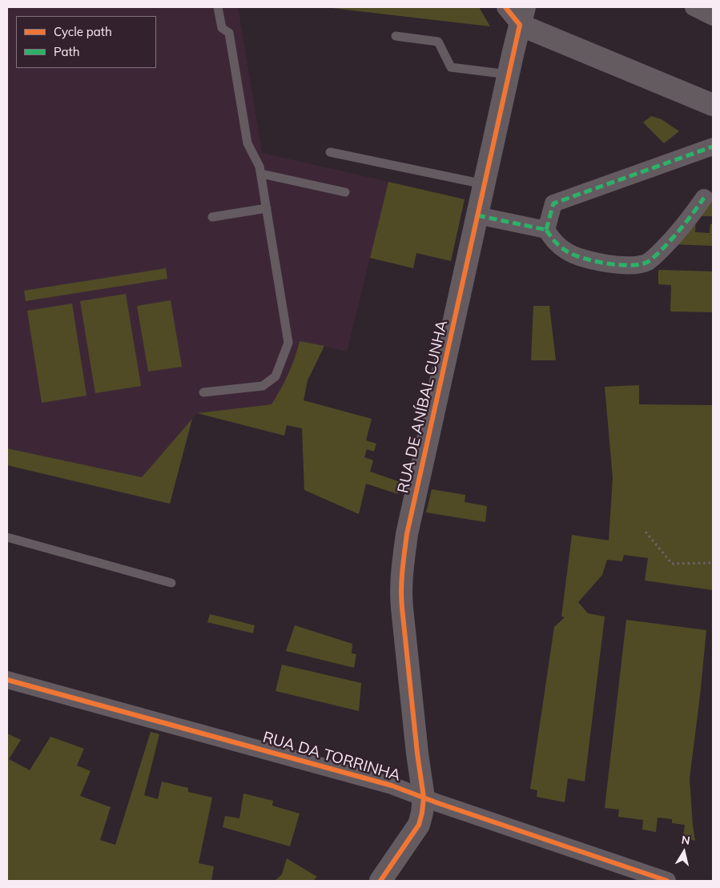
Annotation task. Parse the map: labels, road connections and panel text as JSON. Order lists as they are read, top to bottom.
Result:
{
  "streets": {
    "street": ["RUA DE ANÍBAL CUNHA", "RUA DA TORRINHA"]
  },
  "crossings": [
    ["RUA DE ANÍBAL CUNHA", "RUA DA TORRINHA"]
  ],
  "legend": ["Cycle path", "Path"],
  "north": "top"
}
